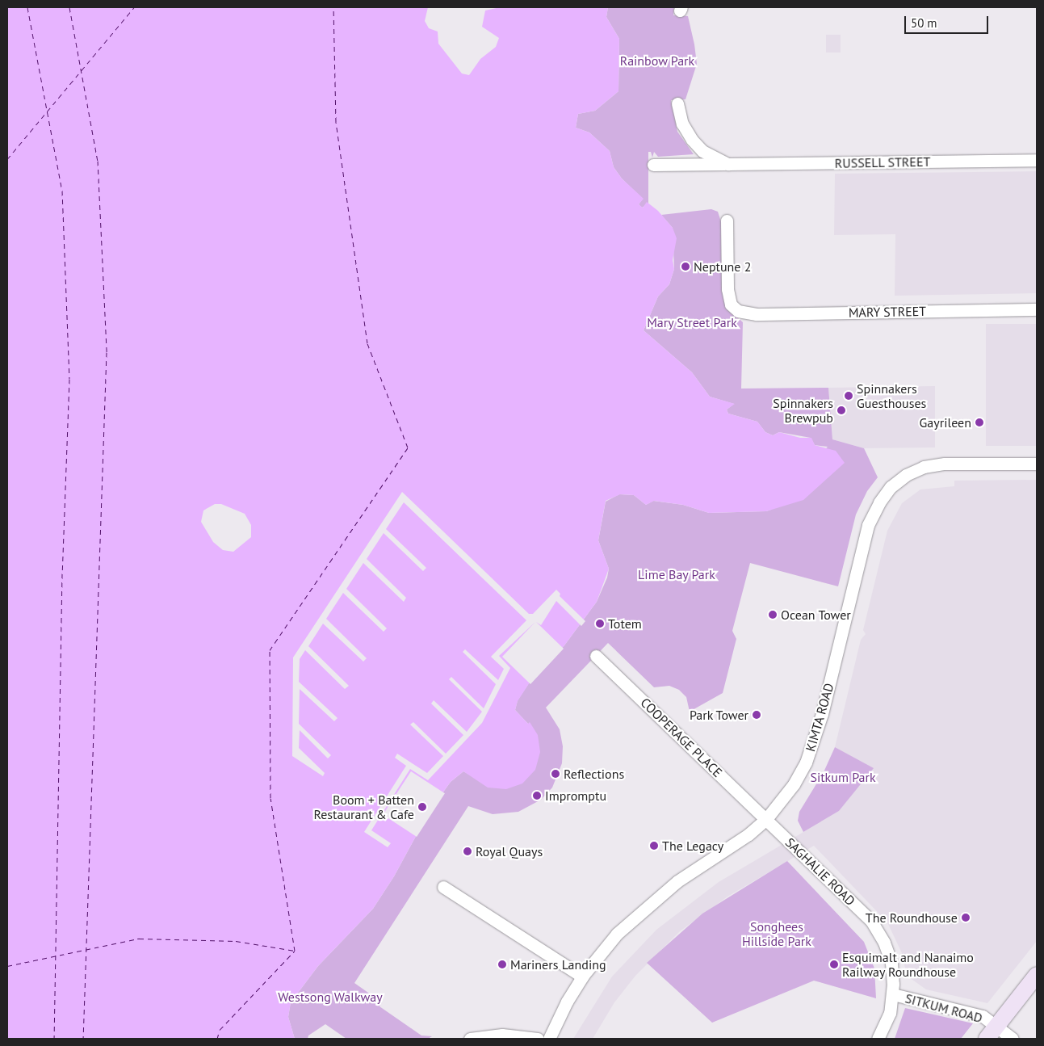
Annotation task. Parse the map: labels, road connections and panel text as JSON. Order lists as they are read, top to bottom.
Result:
{
  "streets": {
    "street": [
      "RUSSELL STREET",
      "MARY STREET",
      "KIMTA ROAD",
      "COOPERAGE PLACE",
      "SAGHALIE ROAD",
      "SITKUM ROAD"
    ]
  },
  "crossings": [
    ["KIMTA ROAD", "COOPERAGE PLACE"],
    ["KIMTA ROAD", "SAGHALIE ROAD"],
    ["COOPERAGE PLACE", "SAGHALIE ROAD"],
    ["SAGHALIE ROAD", "SITKUM ROAD"]
  ],
  "parks": [
    "Rainbow Park",
    "Mary Street Park",
    "Lime Bay Park",
    "Sitkum Park",
    "Songhees Hillside Park",
    "Westsong Walkway"
  ],
  "places": [
    "Neptune 2",
    "Spinnakers Guesthouses",
    "Spinnakers Brewpub",
    "Gayrileen",
    "Ocean Tower",
    "Totem",
    "Park Tower",
    "Reflections",
    "Impromptu",
    "Boom + Batten Restaurant & Cafe",
    "The Legacy",
    "Royal Quays",
    "The Roundhouse",
    "Mariners Landing",
    "Esquimalt and Nanaimo Railway Roundhouse"
  ],
  "scale_bar": "50 m"
}
